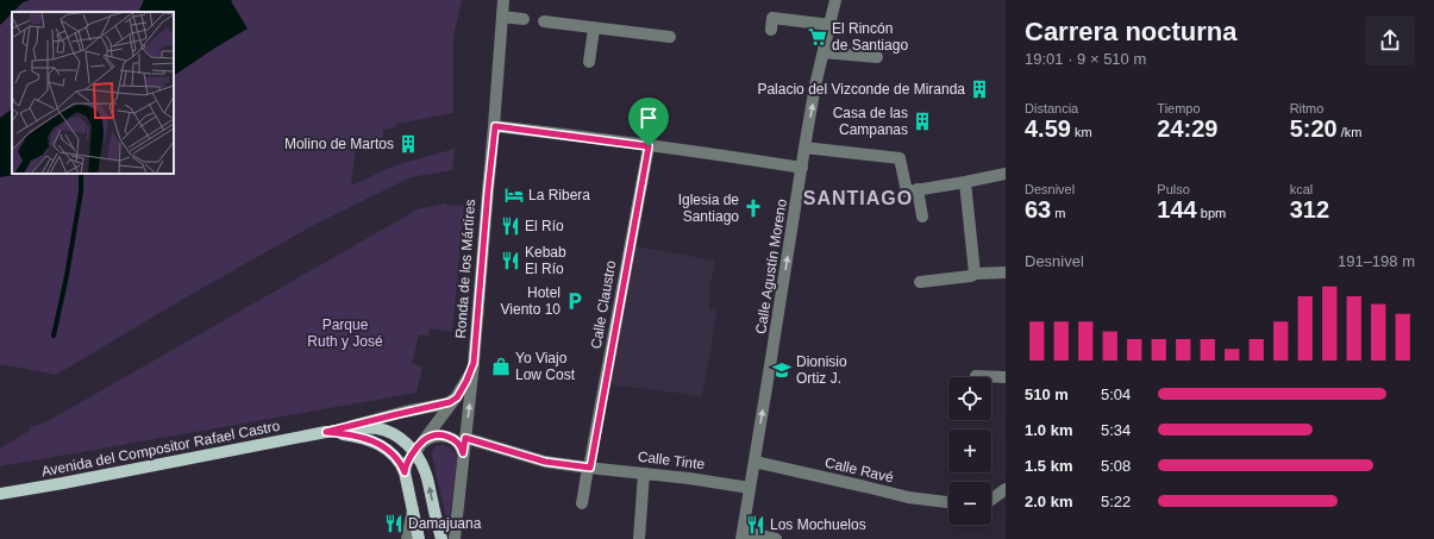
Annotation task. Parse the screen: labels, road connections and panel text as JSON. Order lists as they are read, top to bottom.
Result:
{
  "streets": {
    "main road": ["Avenida del Compositor Rafael Castro"],
    "street": [
      "Calle Agustín Moreno",
      "Ronda de los Mártires",
      "Calle Claustro",
      "Calle Tinte",
      "Calle Ravé"
    ]
  },
  "crossings": [
    ["Calle Agustín Moreno", "Calle Tinte"],
    ["Calle Agustín Moreno", "Calle Ravé"],
    ["Ronda de los Mártires", "Calle Tinte"],
    ["Calle Claustro", "Calle Tinte"]
  ],
  "one_way": ["Calle Agustín Moreno"],
  "districts": ["SANTIAGO"],
  "parks": ["Parque Ruth y José"],
  "places": {
    "supermarket": ["El Rincón de Santiago"],
    "building": ["Palacio del Vizconde de Miranda", "Casa de las Campanas", "Molino de Martos"],
    "hotel": ["La Ribera"],
    "church": ["Iglesia de Santiago"],
    "restaurant": [
      "El Río",
      "Kebab El Río",
      "Damajuana",
      "Los Mochuelos"
    ],
    "parking": ["Hotel Viento 10"],
    "shop": ["Yo Viajo Low Cost"],
    "school or university": ["Dionisio Ortiz J."]
  },
  "page": {
    "heading": ["Carrera nocturna", "19:01 · 9 × 510 m"],
    "stats": [
      ["Distancia", "4.59 km"],
      ["Tiempo", "24:29"],
      ["Ritmo", "5:20 /km"],
      ["Desnivel", "63 m"],
      ["Pulso", "144 bpm"],
      ["kcal", "312"]
    ],
    "chart": ["Desnivel", "191–198 m"],
    "list": [
      {
        "name": "510 m",
        "note": "5:04"
      },
      {
        "name": "1.0 km",
        "note": "5:34"
      },
      {
        "name": "1.5 km",
        "note": "5:08"
      },
      {
        "name": "2.0 km",
        "note": "5:22"
      }
    ],
    "map_buttons": ["+", "−"]
  }
}
